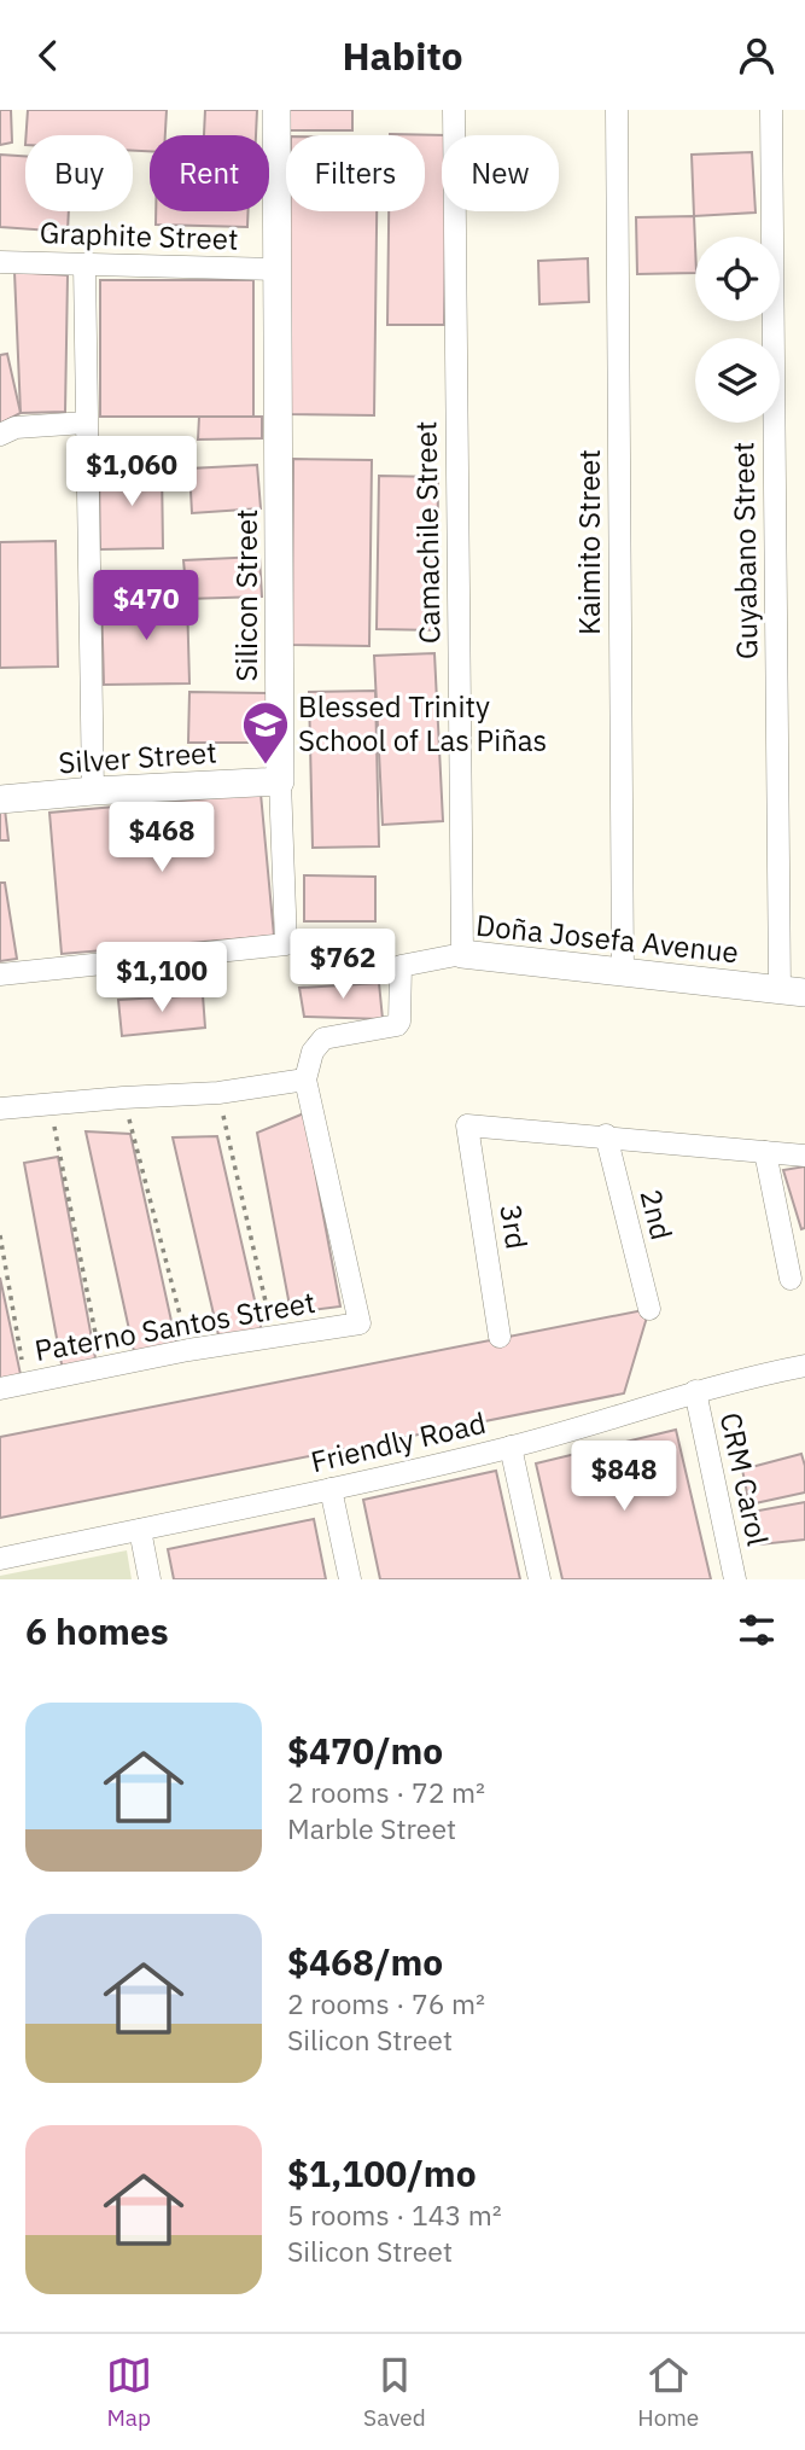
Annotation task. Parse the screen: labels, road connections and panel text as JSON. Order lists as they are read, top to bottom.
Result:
{
  "streets": {
    "street": [
      "Graphite Street",
      "Camachile Street",
      "Kaimito Street",
      "Guyabano Street",
      "Silicon Street",
      "Silver Street",
      "Doña Josefa Avenue",
      "2nd",
      "3rd",
      "Paterno Santos Street",
      "Friendly Road",
      "CRM Carol"
    ]
  },
  "crossings": [
    ["Graphite Street", "Silicon Street"],
    ["Camachile Street", "Doña Josefa Avenue"],
    ["Kaimito Street", "Doña Josefa Avenue"],
    ["Guyabano Street", "Doña Josefa Avenue"],
    ["Silicon Street", "Silver Street"],
    ["Doña Josefa Avenue", "Paterno Santos Street"],
    ["2nd", "3rd"],
    ["Friendly Road", "CRM Carol"]
  ],
  "places": {
    "school or university": ["Blessed Trinity School of Las Piñas"]
  },
  "page": {
    "header": "Habito",
    "chip": [
      "Buy",
      "Rent",
      "Filters",
      "New"
    ],
    "price": [
      "$1,060",
      "$470",
      "$468",
      "$762",
      "$1,100",
      "$848"
    ],
    "heading": "6 homes",
    "list": [
      {
        "name": "$470/mo",
        "note": "2 rooms · 72 m² · Marble Street"
      },
      {
        "name": "$468/mo",
        "note": "2 rooms · 76 m² · Silicon Street"
      },
      {
        "name": "$1,100/mo",
        "note": "5 rooms · 143 m² · Silicon Street"
      }
    ],
    "tabs": ["Map", "Saved", "Home"]
  }
}
